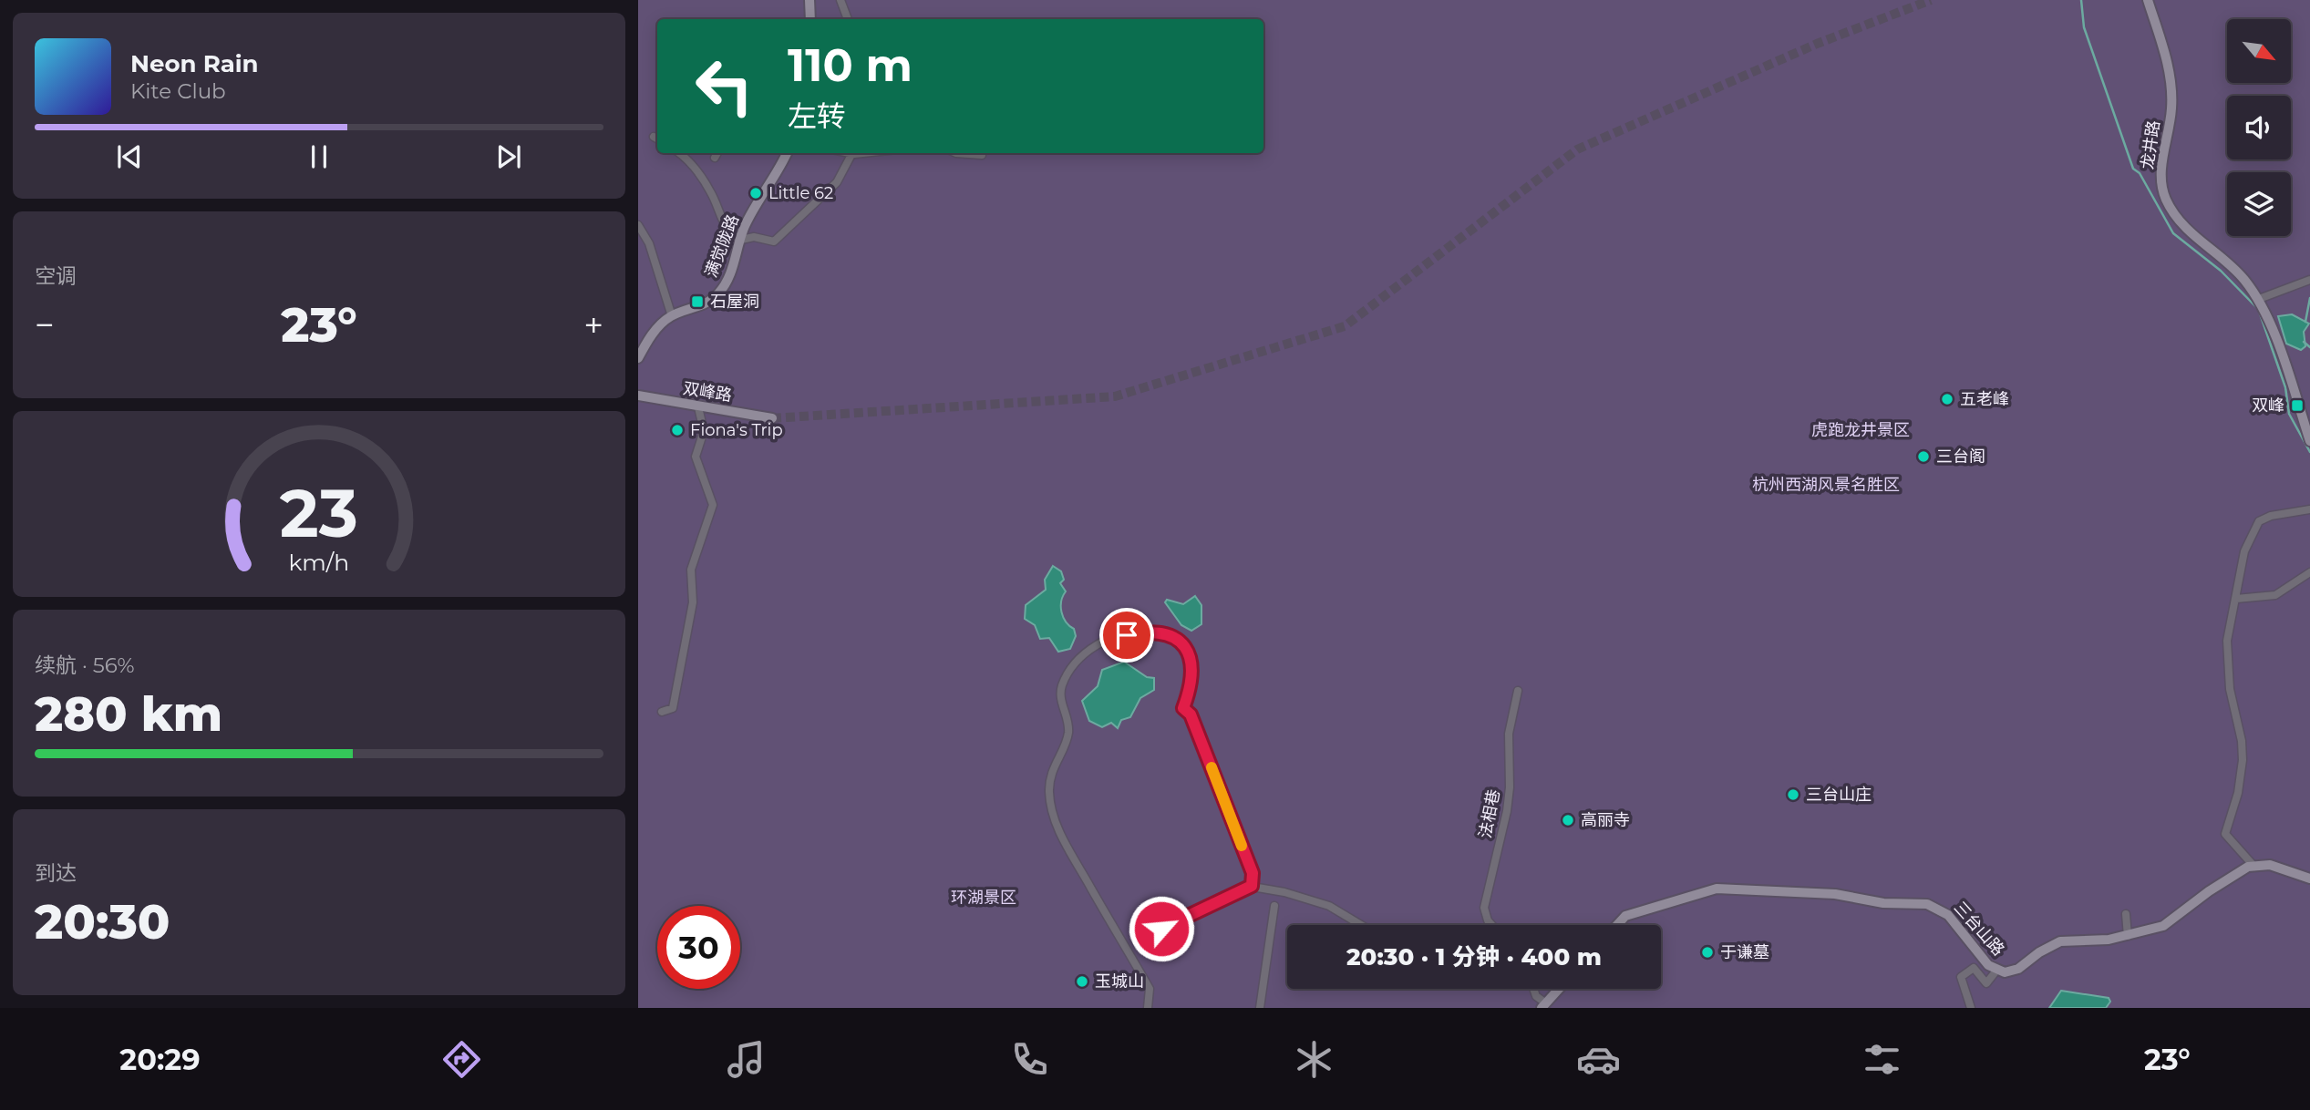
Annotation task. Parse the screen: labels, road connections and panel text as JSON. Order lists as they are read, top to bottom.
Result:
{
  "streets": {
    "street": [
      "龙井路",
      "满觉陇路",
      "双峰路",
      "法相巷",
      "三台山路"
    ]
  },
  "parks": ["虎跑龙井景区", "杭州西湖风景名胜区", "环湖景区"],
  "places": {
    "other": [
      "Little 62",
      "五老峰",
      "Fiona's Trip",
      "三台阁",
      "三台山庄",
      "高丽寺",
      "于谦墓",
      "玉城山"
    ],
    "transit": ["石屋洞", "双峰"]
  },
  "north": "bottom right",
  "page": {
    "turn": ["110 m", "左转"],
    "song": ["Neon Rain", "Kite Club"],
    "tile": [
      "空调",
      ["续航 · 56%", "280 km"],
      ["到达", "20:30"]
    ],
    "heat": ["−", "23°", "+"],
    "limit": "30",
    "trip": "20:30 · 1 分钟 · 400 m",
    "tabs": ["20:29", "23°"],
    "gauge": ["23", "km/h"]
  }
}
